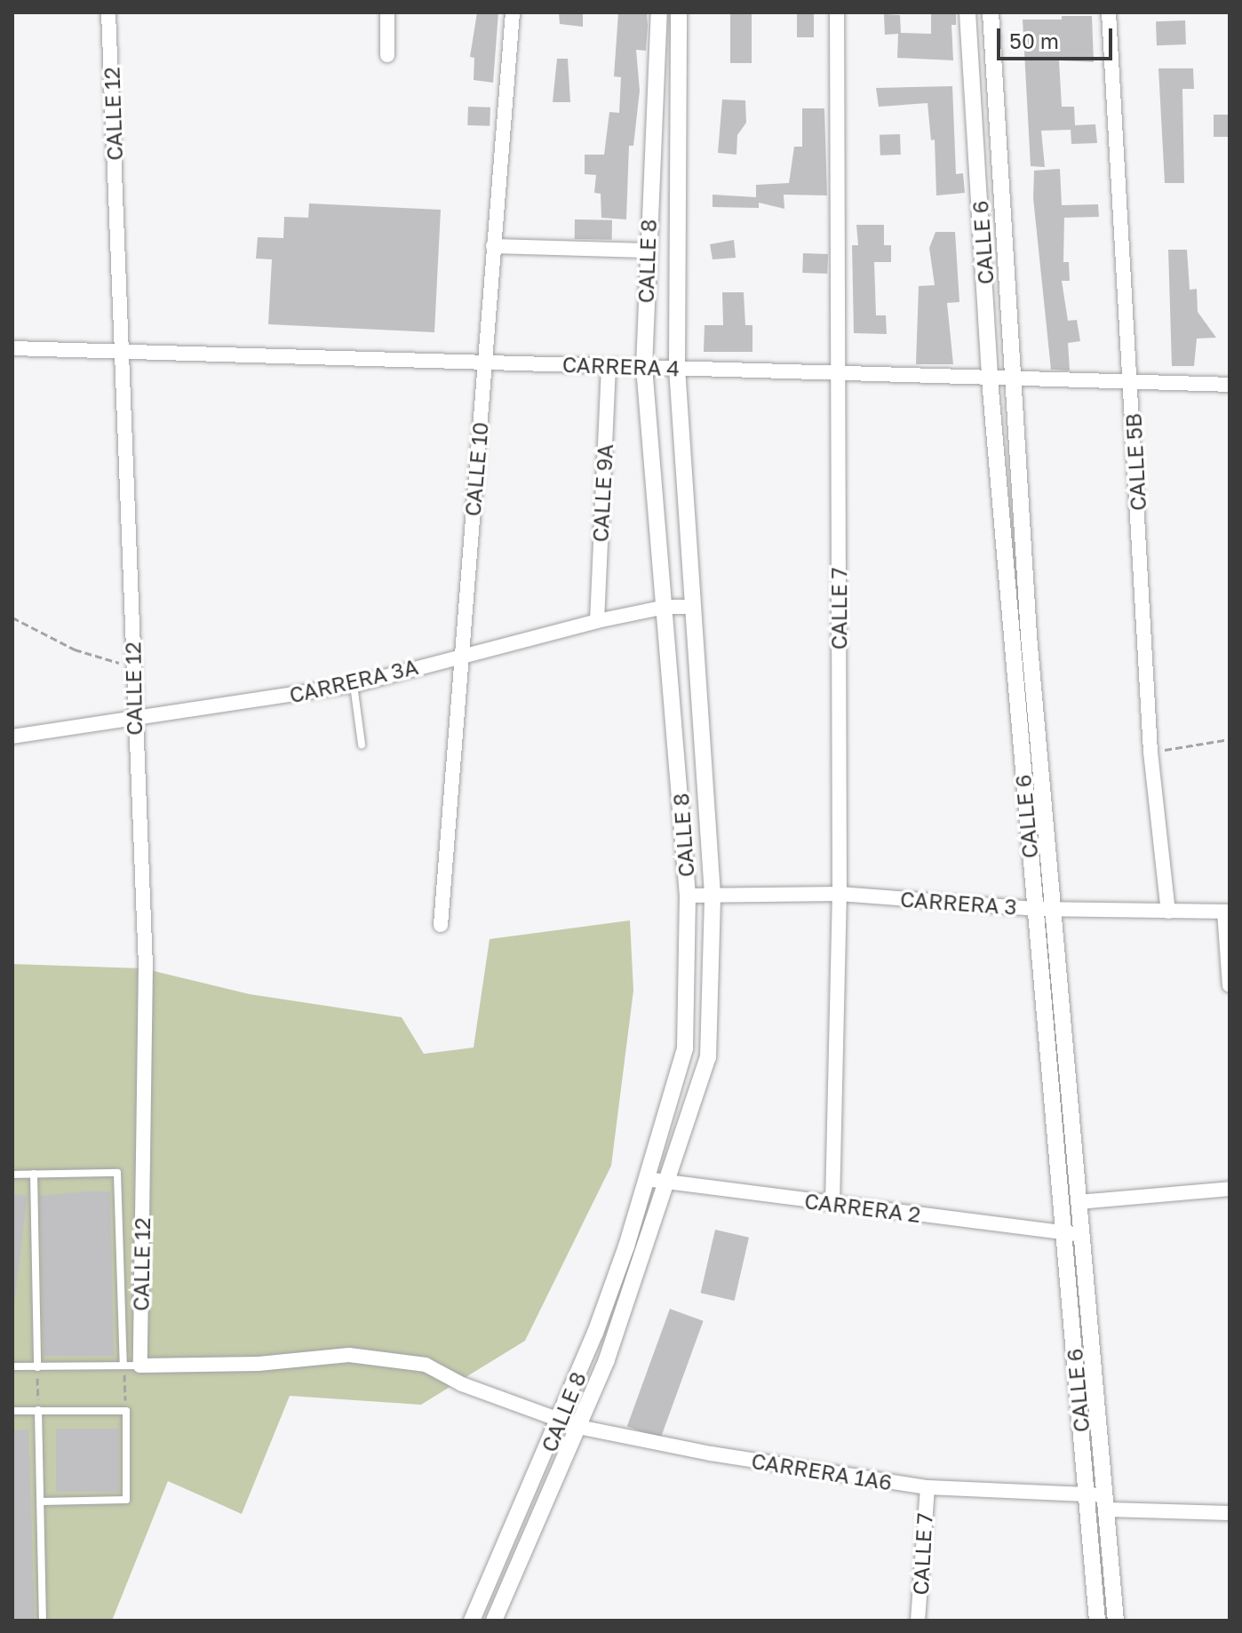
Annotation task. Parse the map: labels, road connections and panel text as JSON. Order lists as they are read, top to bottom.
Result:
{
  "streets": {
    "street": [
      "CALLE 12",
      "CALLE 6",
      "CALLE 8",
      "CARRERA 4",
      "CALLE 5B",
      "CALLE 10",
      "CALLE 9A",
      "CALLE 7",
      "CARRERA 3A",
      "CARRERA 3",
      "CARRERA 2",
      "CARRERA 1A6"
    ]
  },
  "crossings": [
    ["CALLE 12", "CARRERA 4"],
    ["CALLE 12", "CARRERA 3A"],
    ["CALLE 12", "CARRERA 1A6"],
    ["CALLE 6", "CARRERA 4"],
    ["CALLE 6", "CARRERA 3"],
    ["CALLE 6", "CARRERA 2"],
    ["CALLE 6", "CARRERA 1A6"],
    ["CALLE 8", "CARRERA 4"],
    ["CALLE 8", "CARRERA 3A"],
    ["CALLE 8", "CARRERA 3"],
    ["CALLE 8", "CARRERA 2"],
    ["CALLE 8", "CARRERA 1A6"],
    ["CARRERA 4", "CALLE 5B"],
    ["CARRERA 4", "CALLE 10"],
    ["CARRERA 4", "CALLE 9A"],
    ["CARRERA 4", "CALLE 7"],
    ["CALLE 5B", "CARRERA 3"],
    ["CALLE 10", "CARRERA 3A"],
    ["CALLE 9A", "CARRERA 3A"],
    ["CALLE 7", "CARRERA 3"],
    ["CALLE 7", "CARRERA 2"],
    ["CALLE 7", "CARRERA 1A6"]
  ],
  "scale_bar": "50 m"
}
